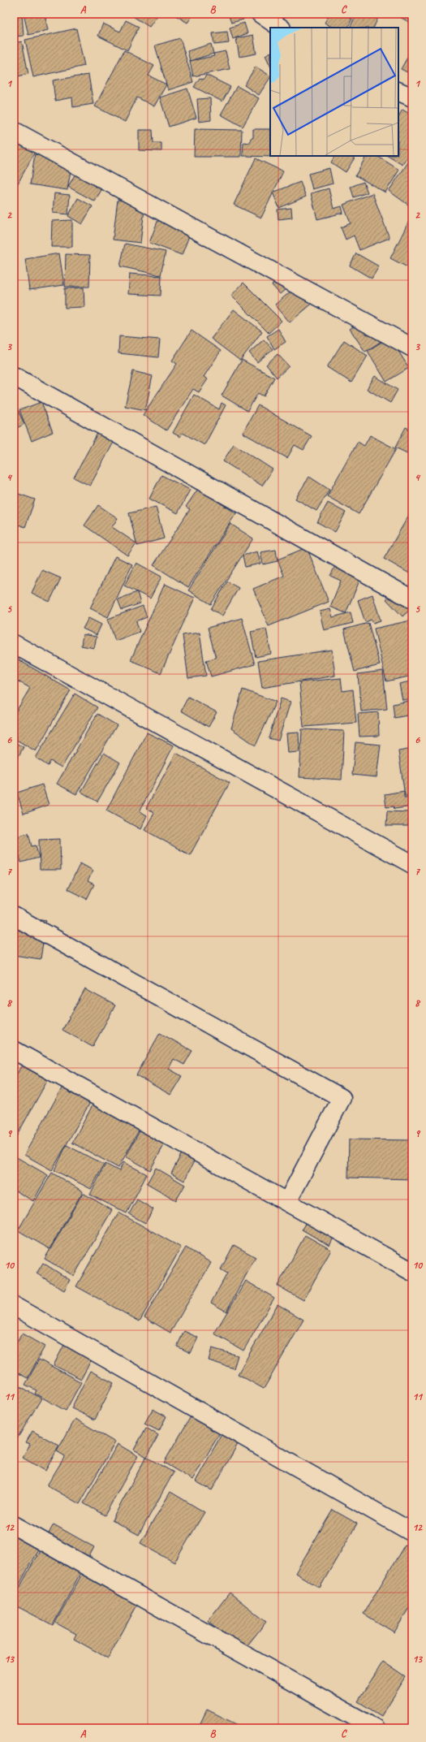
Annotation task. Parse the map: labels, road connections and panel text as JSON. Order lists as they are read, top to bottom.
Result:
{
  "grid": {
    "columns": ["A", "B", "C"],
    "rows": [
      "1",
      "2",
      "3",
      "4",
      "5",
      "6",
      "7",
      "8",
      "9",
      "10",
      "11",
      "12",
      "13"
    ]
  }
}
